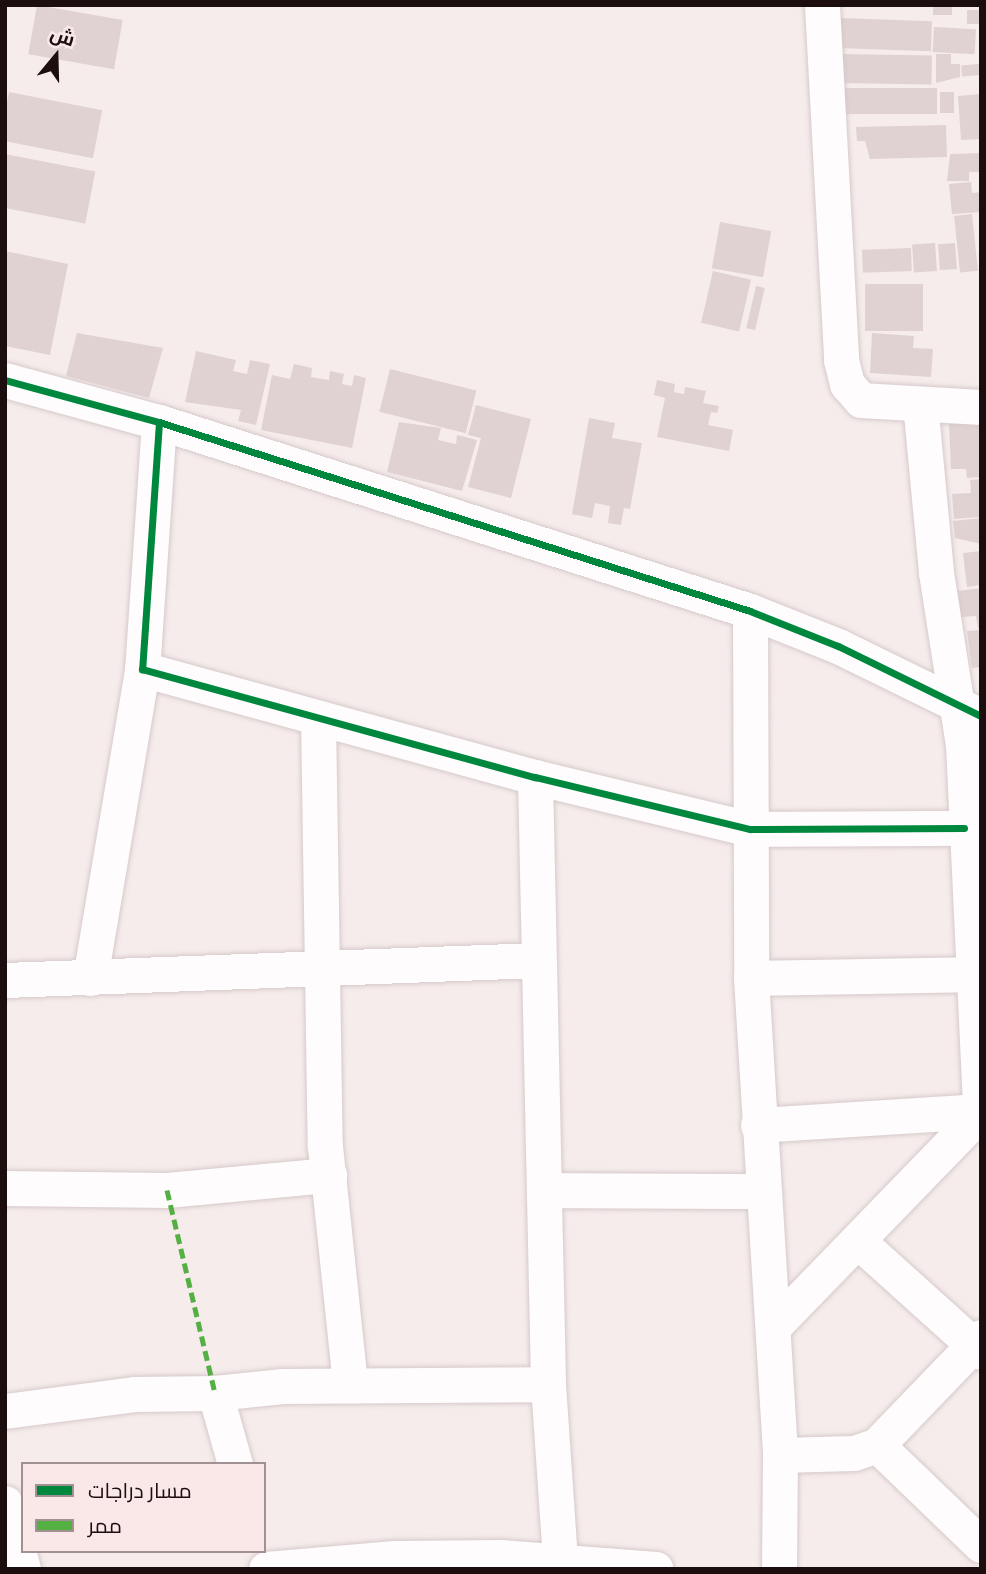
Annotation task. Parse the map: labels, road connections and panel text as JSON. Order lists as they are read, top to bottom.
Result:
{
  "legend": ["مسار دراجات", "ممر"],
  "north": "top"
}
